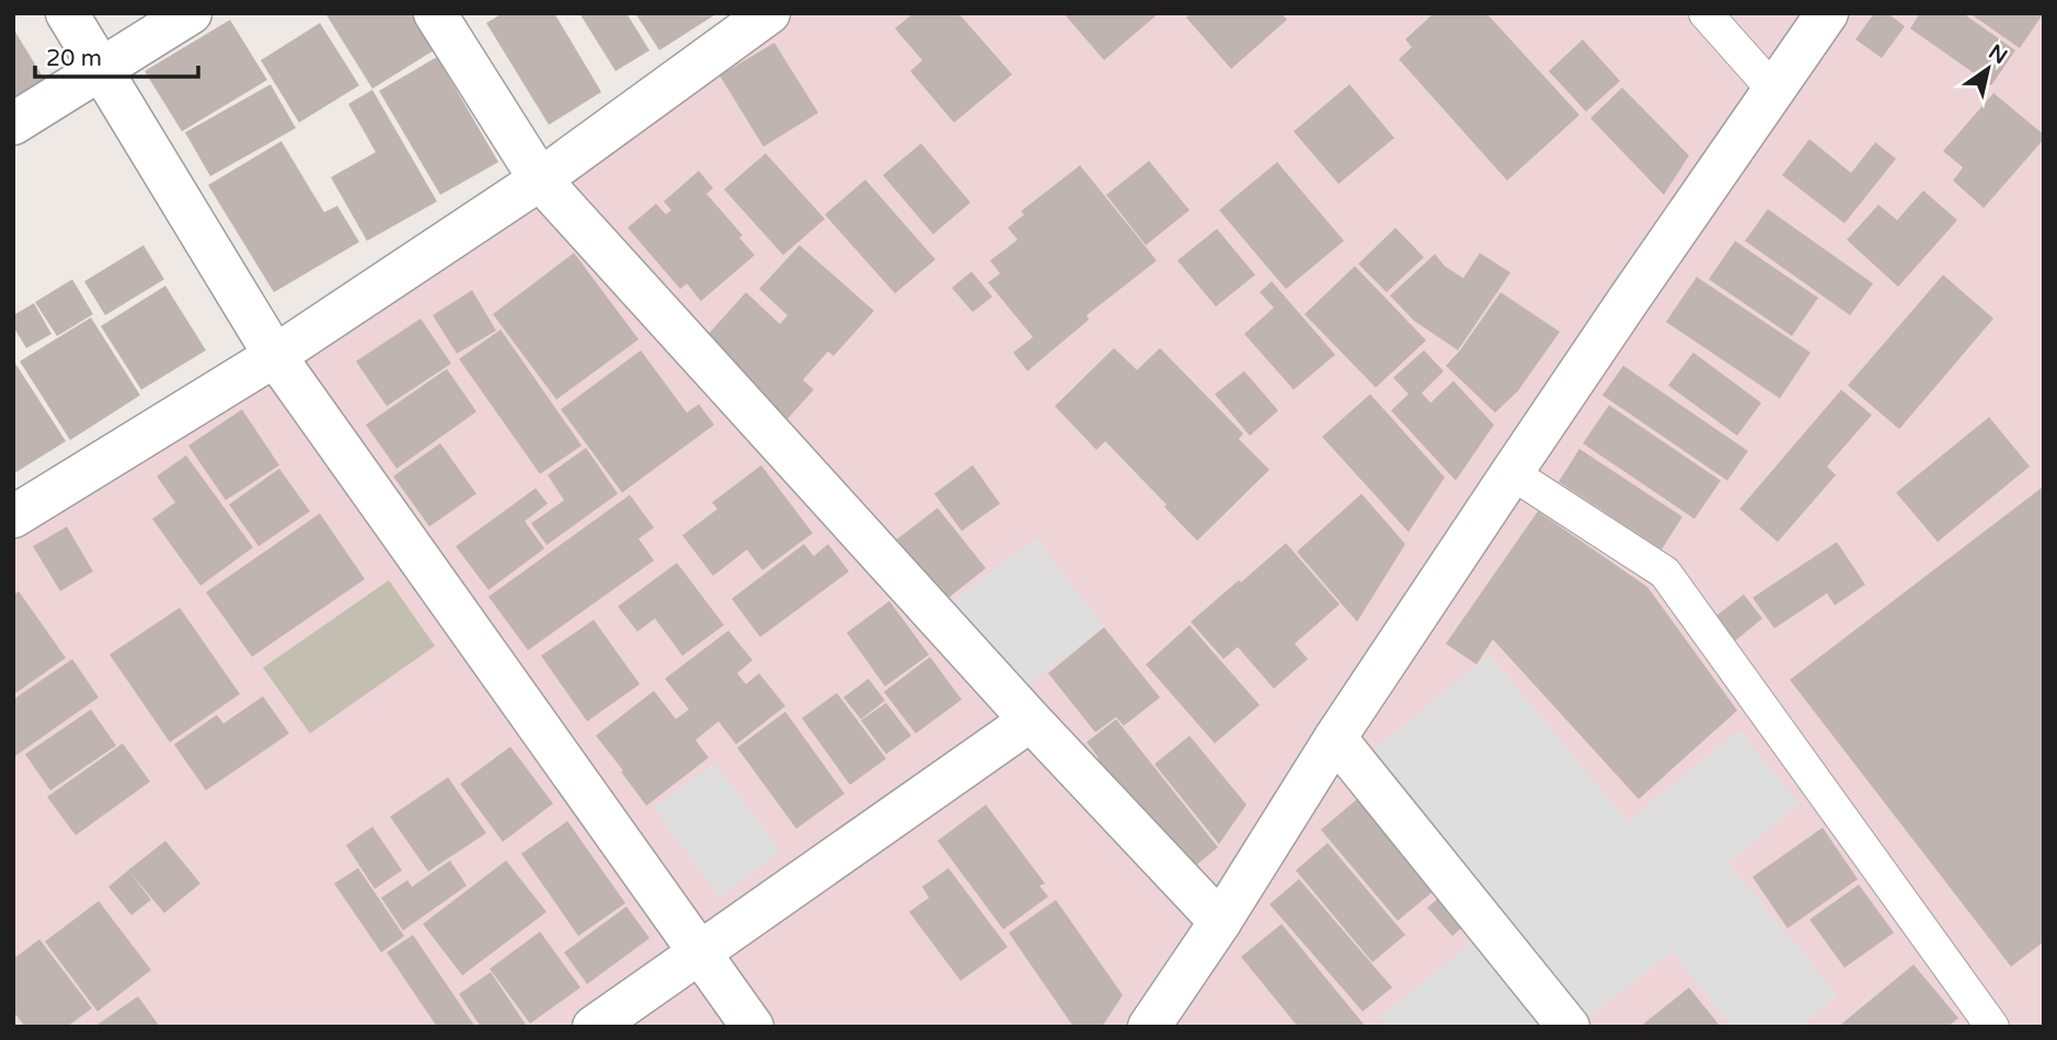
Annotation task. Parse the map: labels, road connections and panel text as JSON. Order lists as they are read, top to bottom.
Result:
{
  "scale_bar": "20 m",
  "north": "top right"
}
